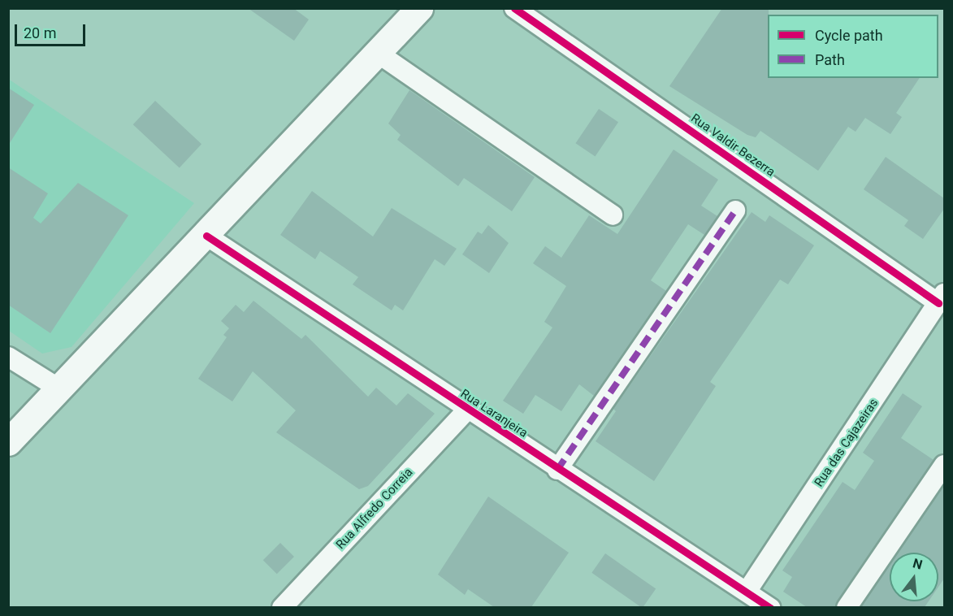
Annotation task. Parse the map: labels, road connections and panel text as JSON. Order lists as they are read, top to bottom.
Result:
{
  "streets": {
    "street": [
      "Rua Valdir Bezerra",
      "Rua Laranjeira",
      "Rua das Cajazeiras",
      "Rua Alfredo Correia"
    ]
  },
  "crossings": [
    ["Rua Valdir Bezerra", "Rua das Cajazeiras"],
    ["Rua Laranjeira", "Rua das Cajazeiras"],
    ["Rua Laranjeira", "Rua Alfredo Correia"]
  ],
  "legend": ["Cycle path", "Path"],
  "scale_bar": "20 m",
  "north": "top"
}
